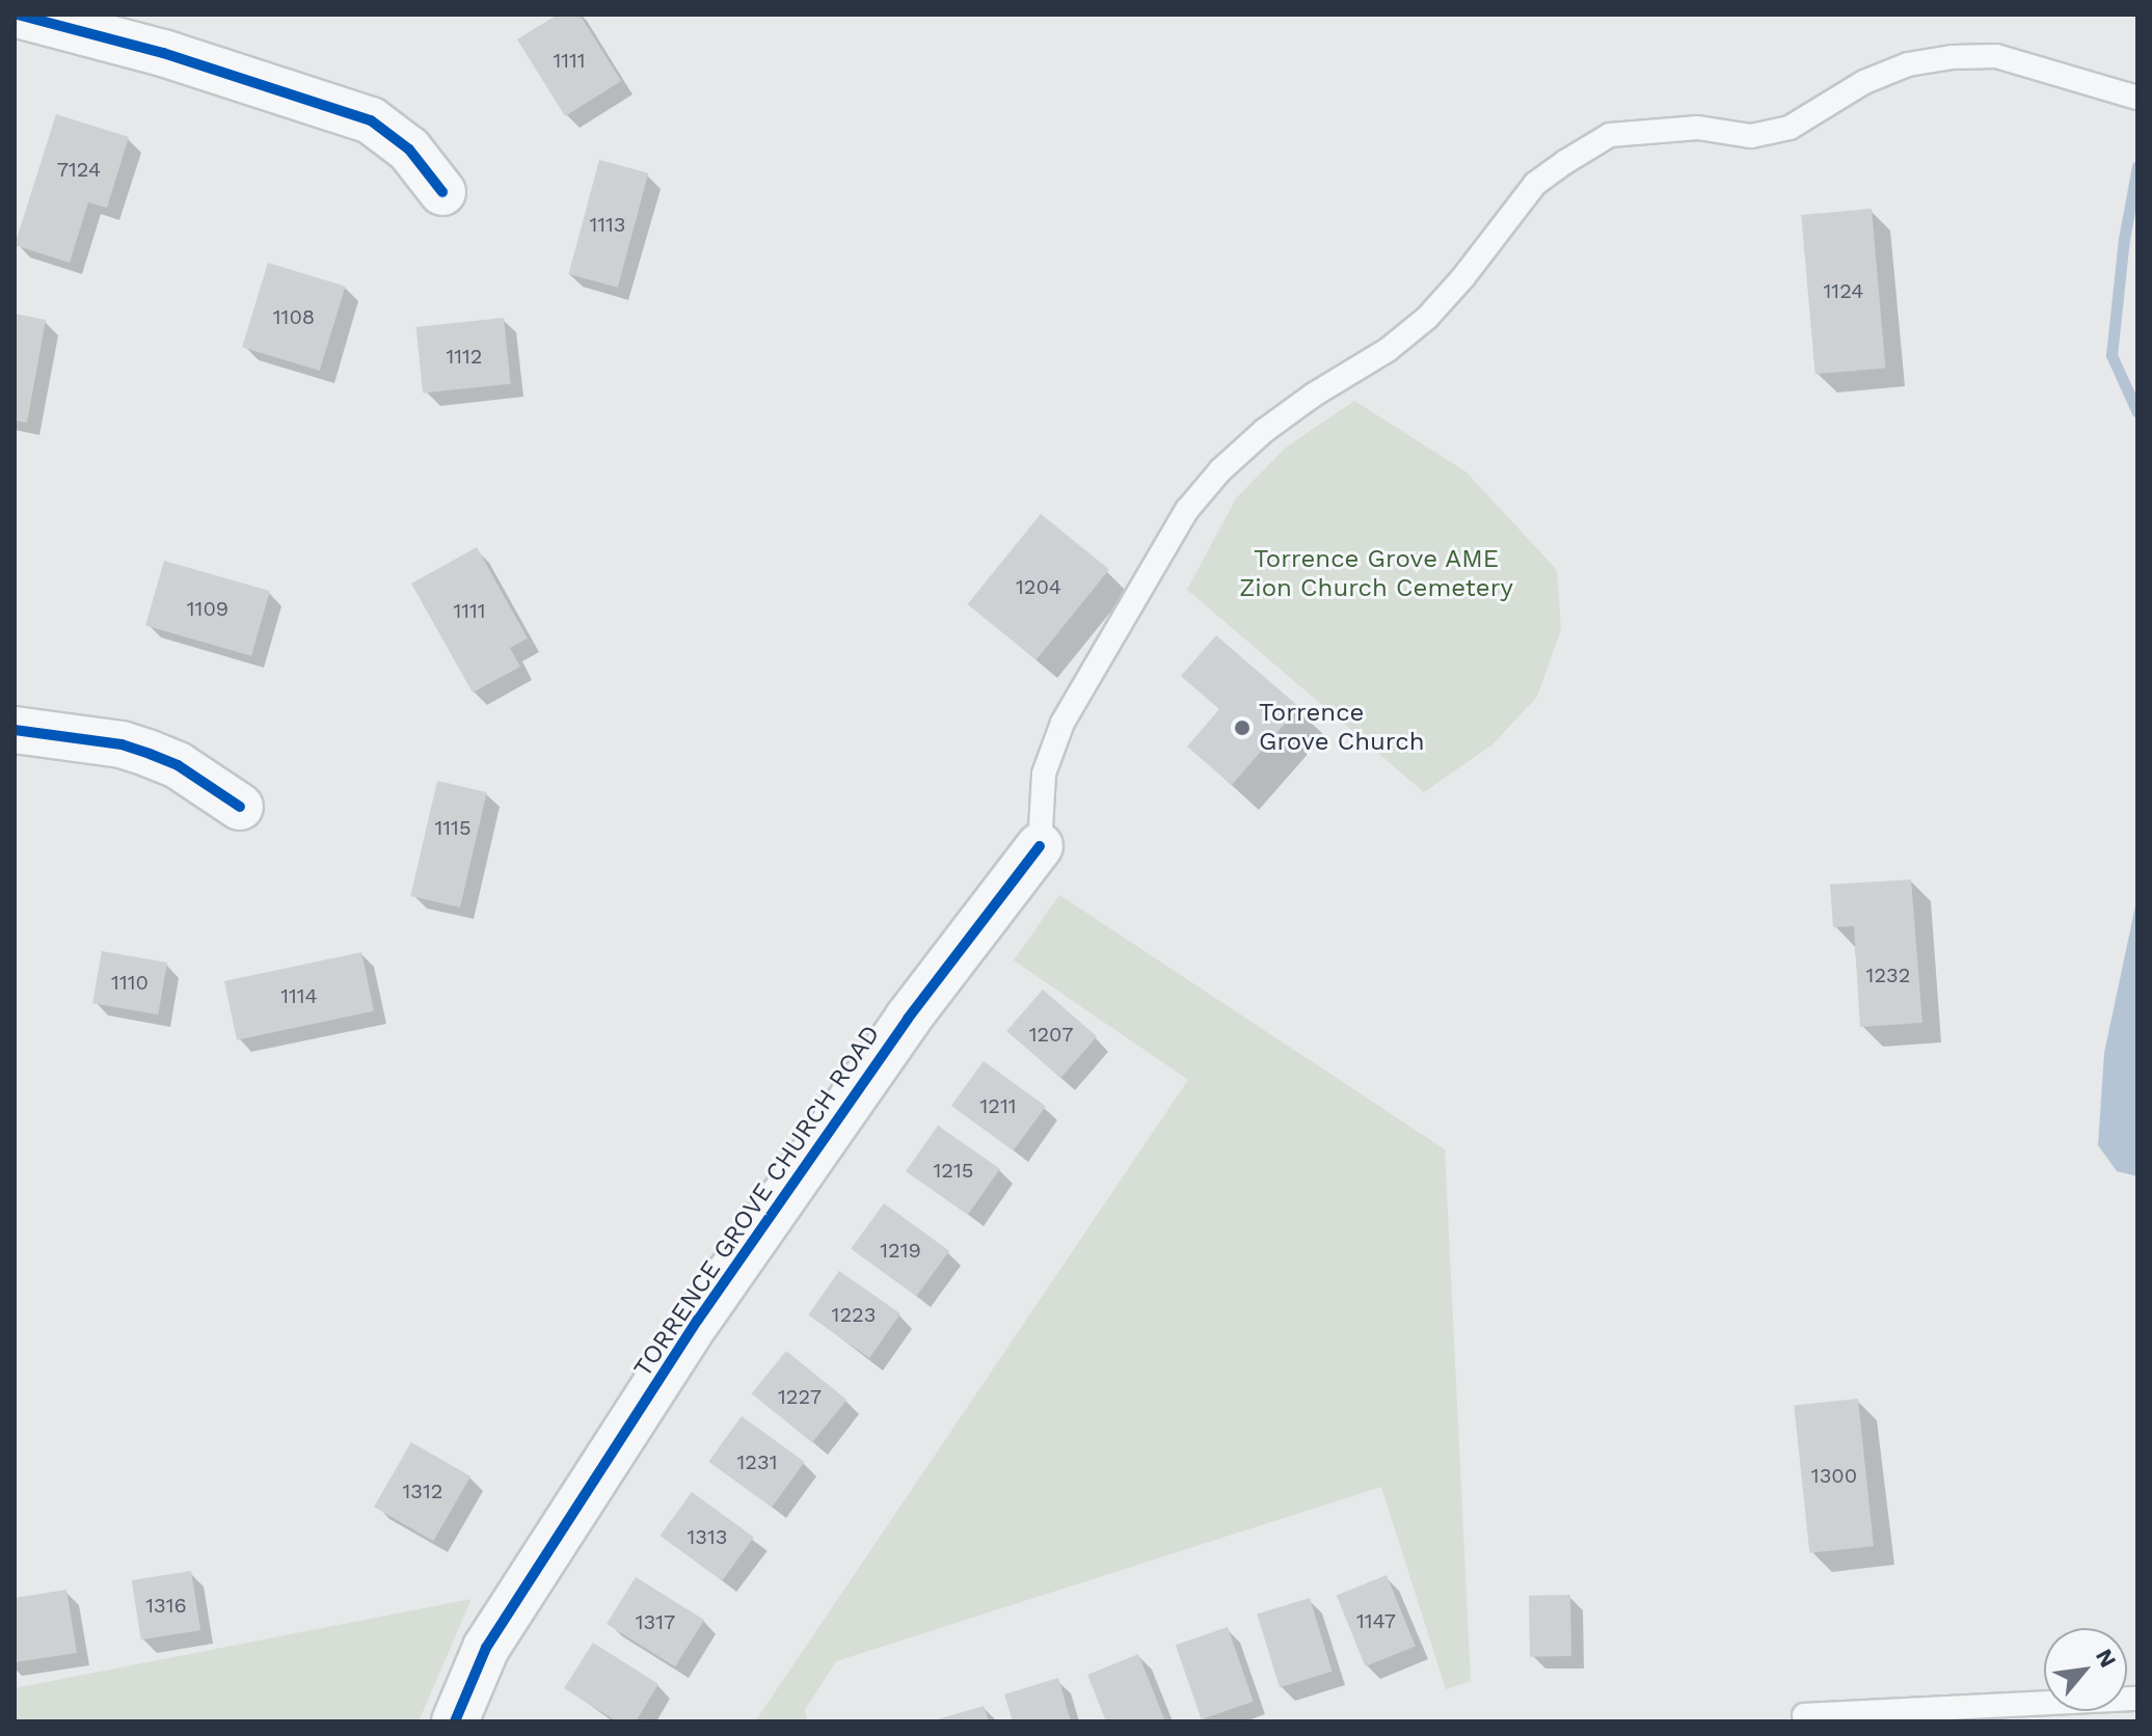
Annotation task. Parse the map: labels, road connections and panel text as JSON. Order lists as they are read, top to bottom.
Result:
{
  "streets": {
    "street": ["TORRENCE GROVE CHURCH ROAD"]
  },
  "parks": ["Torrence Grove AME Zion Church Cemetery"],
  "places": ["Torrence Grove Church"],
  "house_numbers": [
    "1111",
    "7124",
    "1113",
    "1124",
    "1108",
    "1112",
    "1204",
    "1109",
    "1111",
    "1115",
    "1232",
    "1110",
    "1114",
    "1207",
    "1211",
    "1215",
    "1219",
    "1223",
    "1227",
    "1231",
    "1300",
    "1312",
    "1313",
    "1316",
    "1147",
    "1317"
  ],
  "north": "top right"
}
